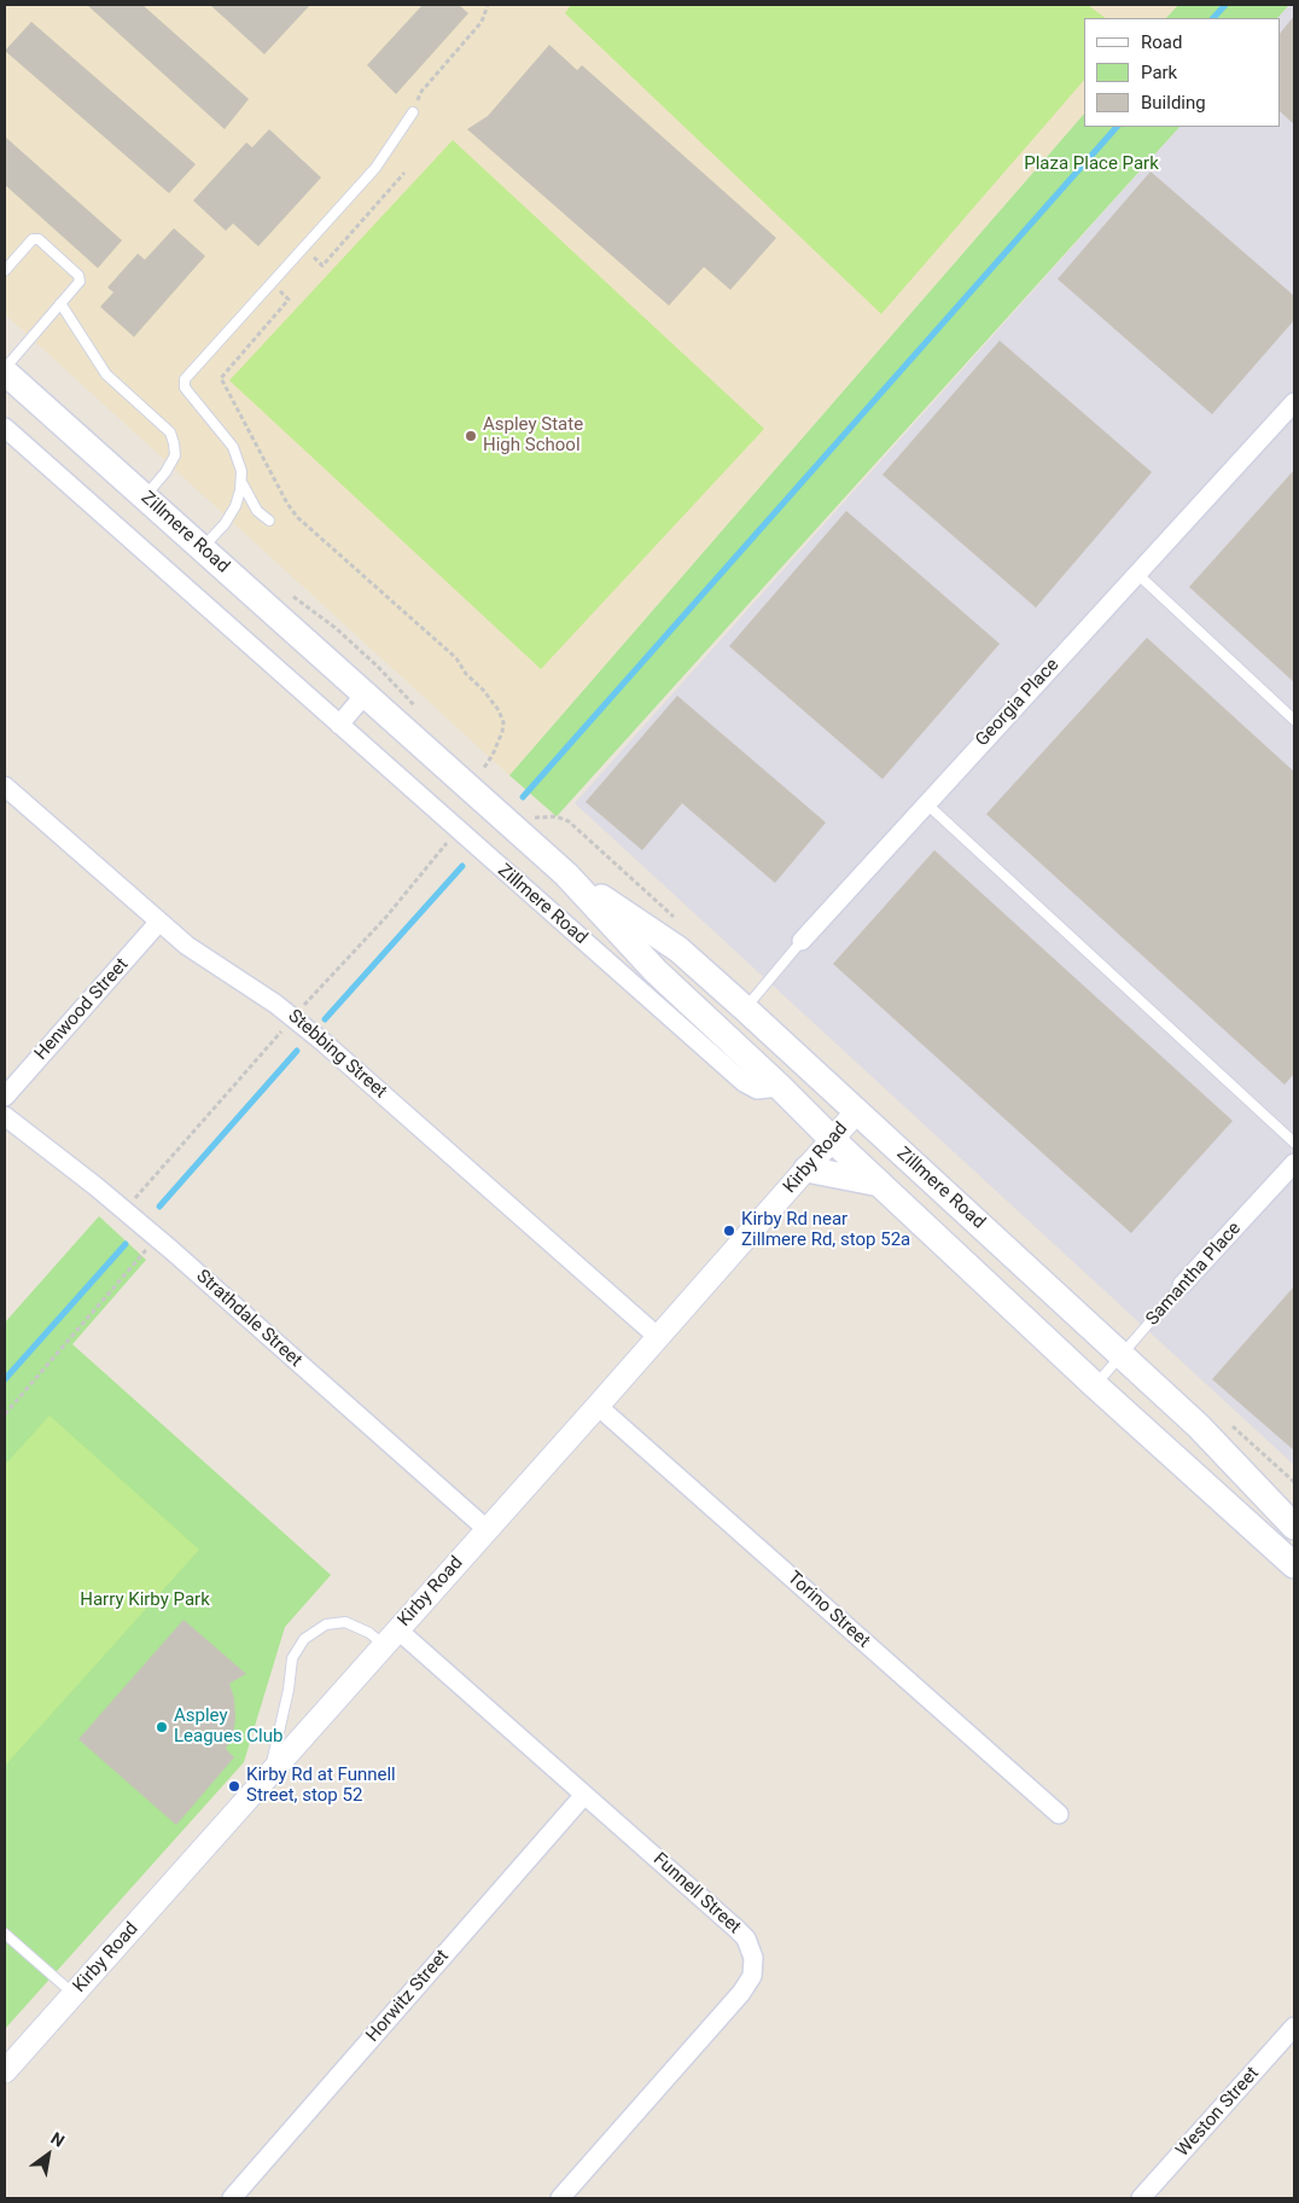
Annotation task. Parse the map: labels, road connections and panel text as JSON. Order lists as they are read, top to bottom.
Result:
{
  "streets": {
    "main road": ["Zillmere Road"],
    "street": [
      "Georgia Place",
      "Henwood Street",
      "Stebbing Street",
      "Kirby Road",
      "Samantha Place",
      "Strathdale Street",
      "Torino Street",
      "Funnell Street",
      "Horwitz Street",
      "Weston Street"
    ]
  },
  "crossings": [
    ["Zillmere Road", "Georgia Place"],
    ["Zillmere Road", "Kirby Road"],
    ["Zillmere Road", "Samantha Place"],
    ["Henwood Street", "Stebbing Street"],
    ["Stebbing Street", "Kirby Road"],
    ["Kirby Road", "Strathdale Street"],
    ["Kirby Road", "Torino Street"],
    ["Kirby Road", "Funnell Street"],
    ["Funnell Street", "Horwitz Street"]
  ],
  "parks": ["Plaza Place Park", "Harry Kirby Park"],
  "places": [
    "Aspley State High School",
    "Kirby Rd near Zillmere Rd, stop 52a",
    "Aspley Leagues Club",
    "Kirby Rd at Funnell Street, stop 52"
  ],
  "legend": ["Road", "Park", "Building"],
  "north": "top right"
}
